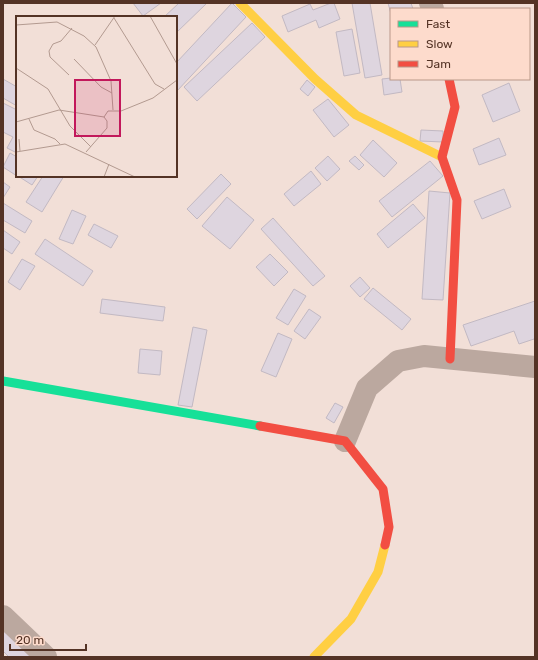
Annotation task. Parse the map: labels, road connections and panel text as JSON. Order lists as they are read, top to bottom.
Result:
{
  "legend": ["Fast", "Slow", "Jam"],
  "scale_bar": "20 m"
}
